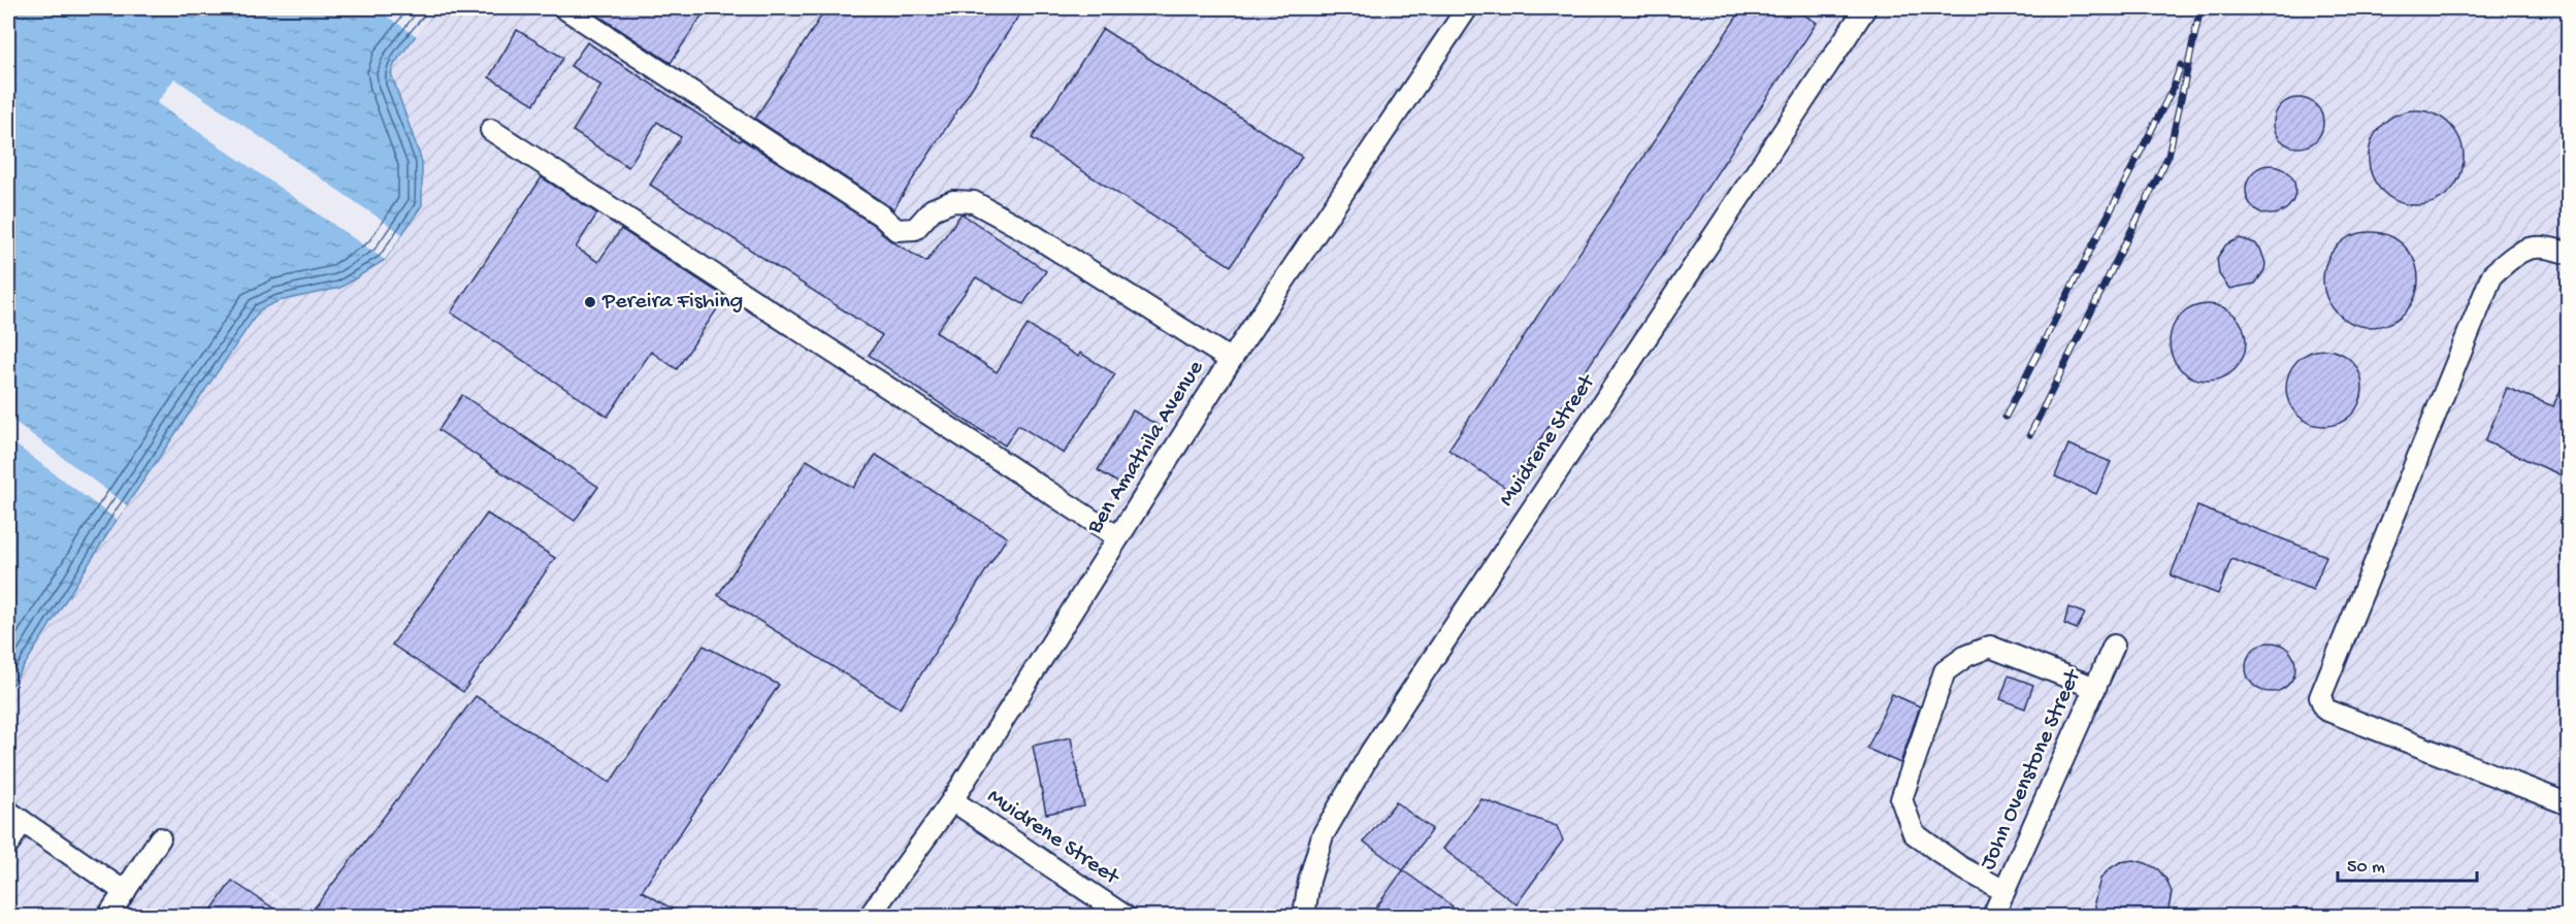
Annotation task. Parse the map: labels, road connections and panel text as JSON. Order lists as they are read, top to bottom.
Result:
{
  "streets": {
    "street": ["Muidrene Street", "Ben Amathila Avenue", "John Ovenstone Street"]
  },
  "crossings": [
    ["Muidrene Street", "Ben Amathila Avenue"]
  ],
  "places": ["Pereira Fishing"],
  "scale_bar": "50 m"
}
